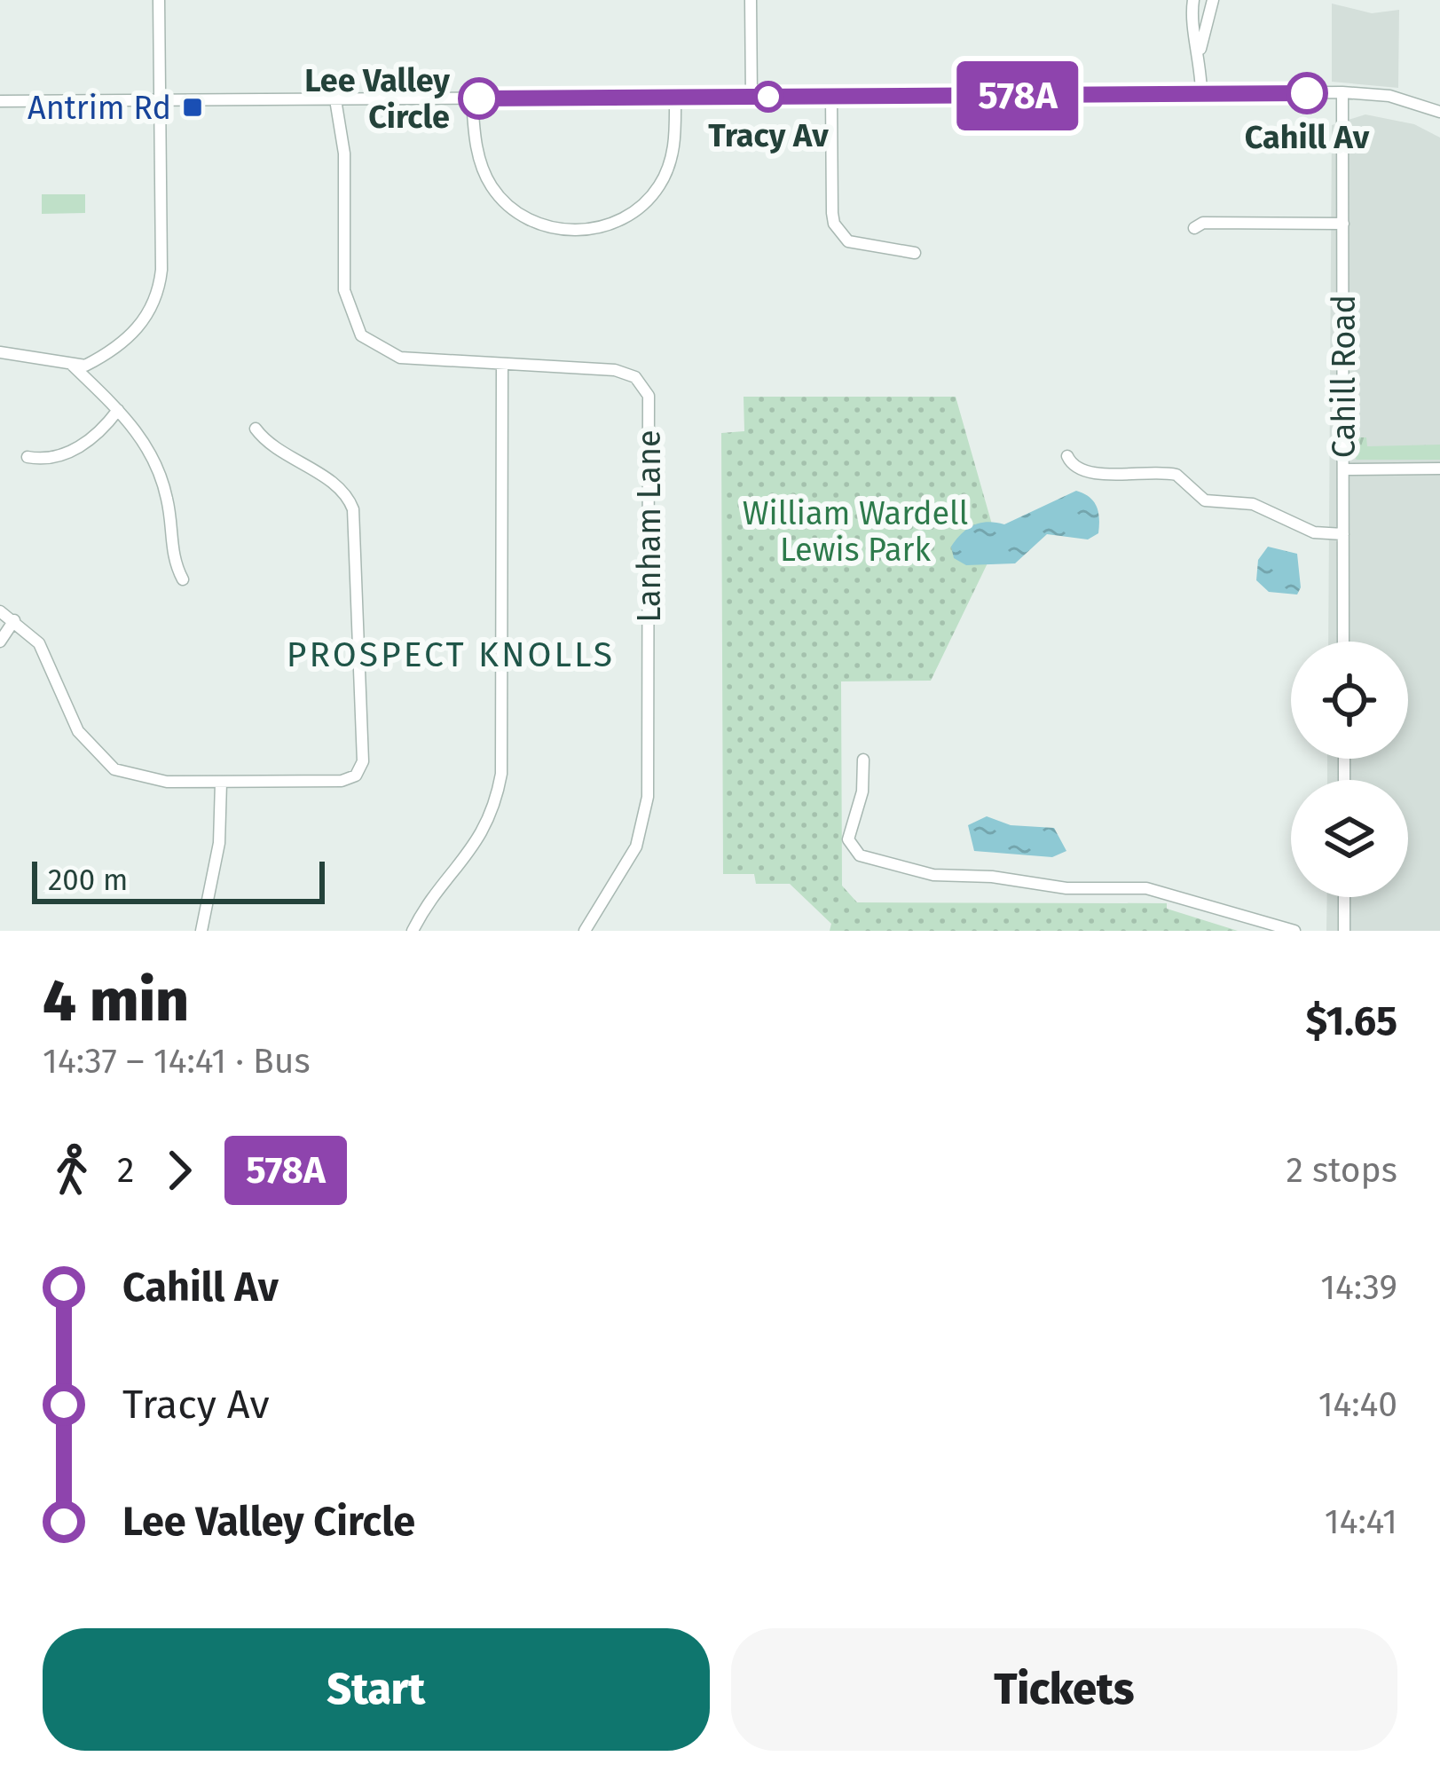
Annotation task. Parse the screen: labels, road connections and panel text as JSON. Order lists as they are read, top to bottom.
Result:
{
  "streets": {
    "street": ["Cahill Road", "Lanham Lane"]
  },
  "districts": ["PROSPECT KNOLLS"],
  "parks": ["William Wardell Lewis Park"],
  "places": {
    "other": ["Cahill Av", "Tracy Av", "Lee Valley Circle"],
    "transit": ["Antrim Rd"]
  },
  "lines": ["bus line 578A"],
  "scale_bar": "200 m",
  "page": {
    "on_map": "578A",
    "scale": "200 m",
    "heading": ["4 min", "14:37 – 14:41 · Bus", "$1.65"],
    "legs": ["2", "578A", "2 stops"],
    "list": [
      {
        "name": "Cahill Av",
        "value": "14:39"
      },
      {
        "name": "Tracy Av",
        "value": "14:40"
      },
      {
        "name": "Lee Valley Circle",
        "value": "14:41"
      }
    ],
    "buttons": ["Start", "Tickets"]
  }
}
